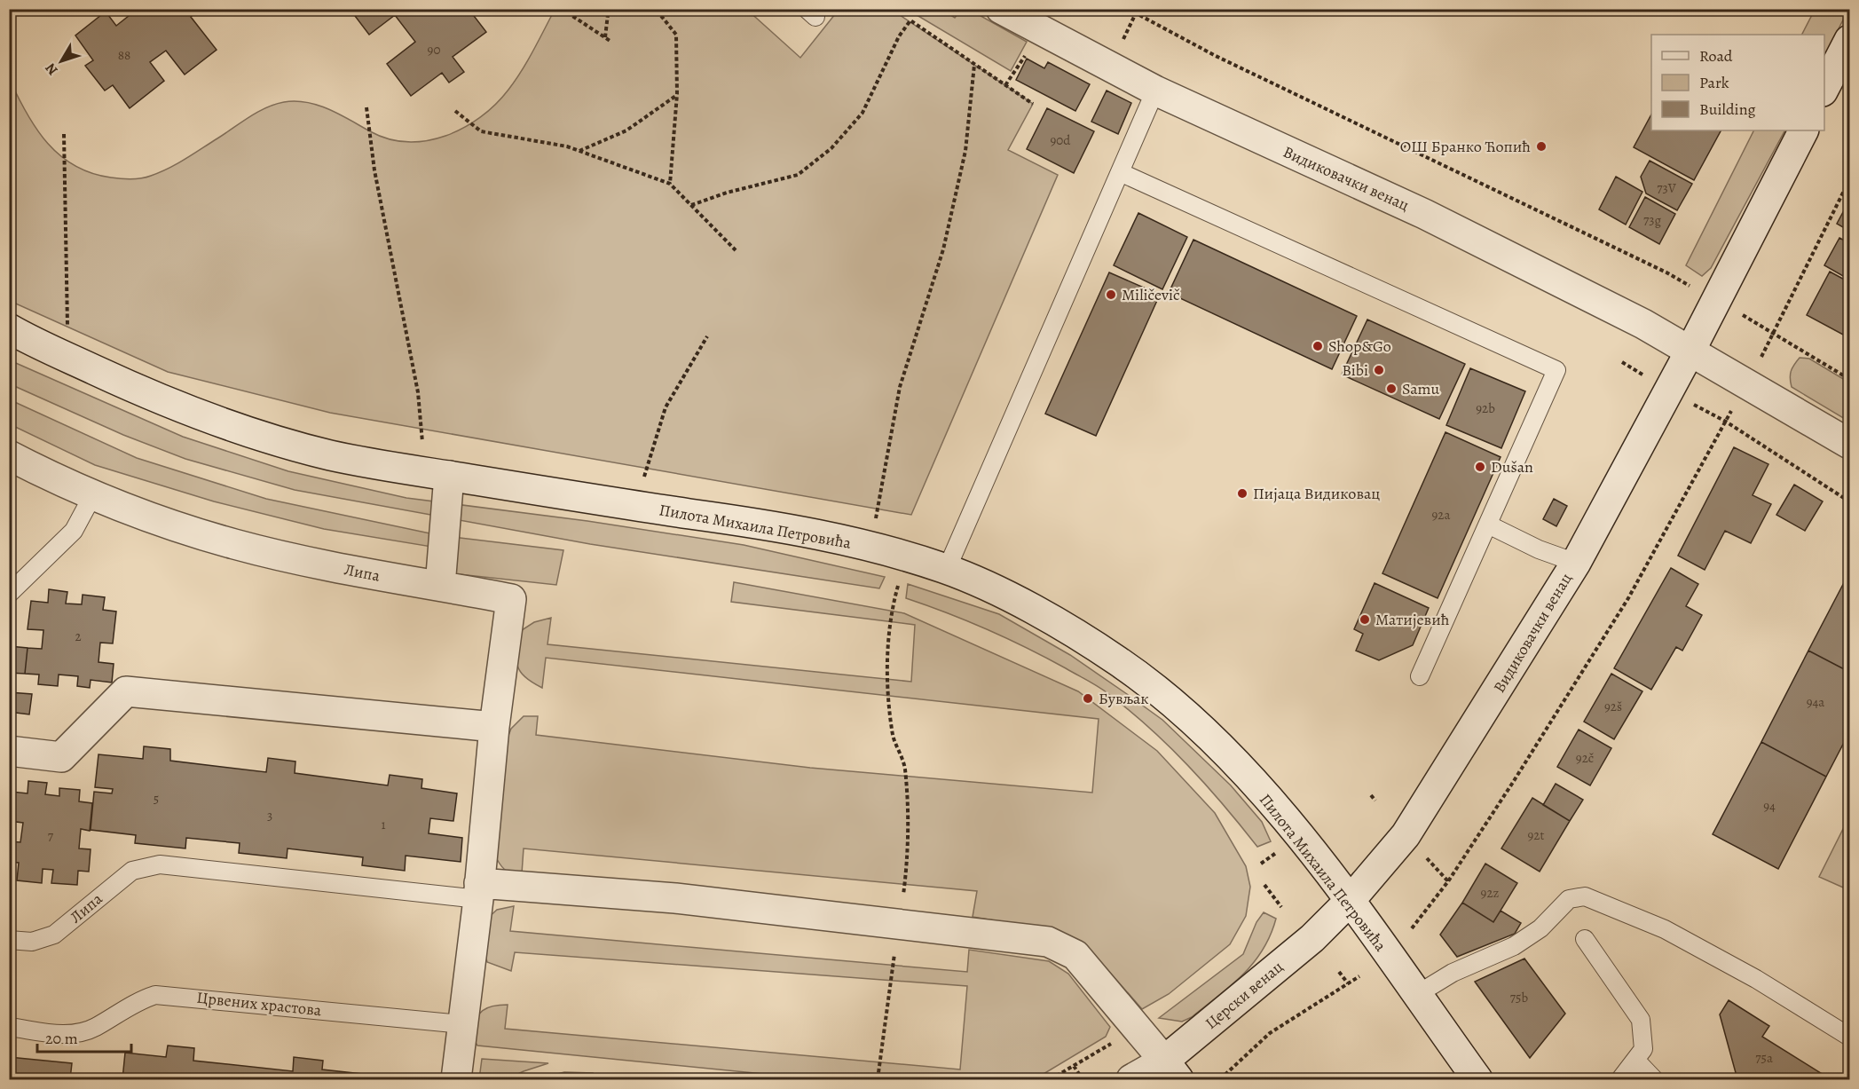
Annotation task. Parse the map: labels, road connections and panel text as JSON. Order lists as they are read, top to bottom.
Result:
{
  "streets": {
    "street": [
      "Видиковачки венац",
      "Пилота Михаила Петровића",
      "Липа",
      "Церски венац"
    ],
    "lane": ["Црвених храстова"]
  },
  "crossings": [
    ["Видиковачки венац", "Пилота Михаила Петровића"],
    ["Видиковачки венац", "Церски венац"],
    ["Пилота Михаила Петровића", "Церски венац"],
    ["Липа", "Црвених храстова"]
  ],
  "places": [
    "ОШ Бранко Ћопић",
    "Miličevič",
    "Shop&Go",
    "Bibi",
    "Samu",
    "Dušan",
    "Пијаца Видиковац",
    "Матијевић",
    "Бувљак"
  ],
  "house_numbers": [
    "90",
    "88",
    "90d",
    "73V",
    "73g",
    "92b",
    "92a",
    "2",
    "94a",
    "92š",
    "92č",
    "5",
    "94",
    "3",
    "1",
    "92t",
    "7",
    "92z",
    "75b",
    "75a"
  ],
  "legend": ["Road", "Park", "Building"],
  "scale_bar": "20 m",
  "north": "bottom left"
}
